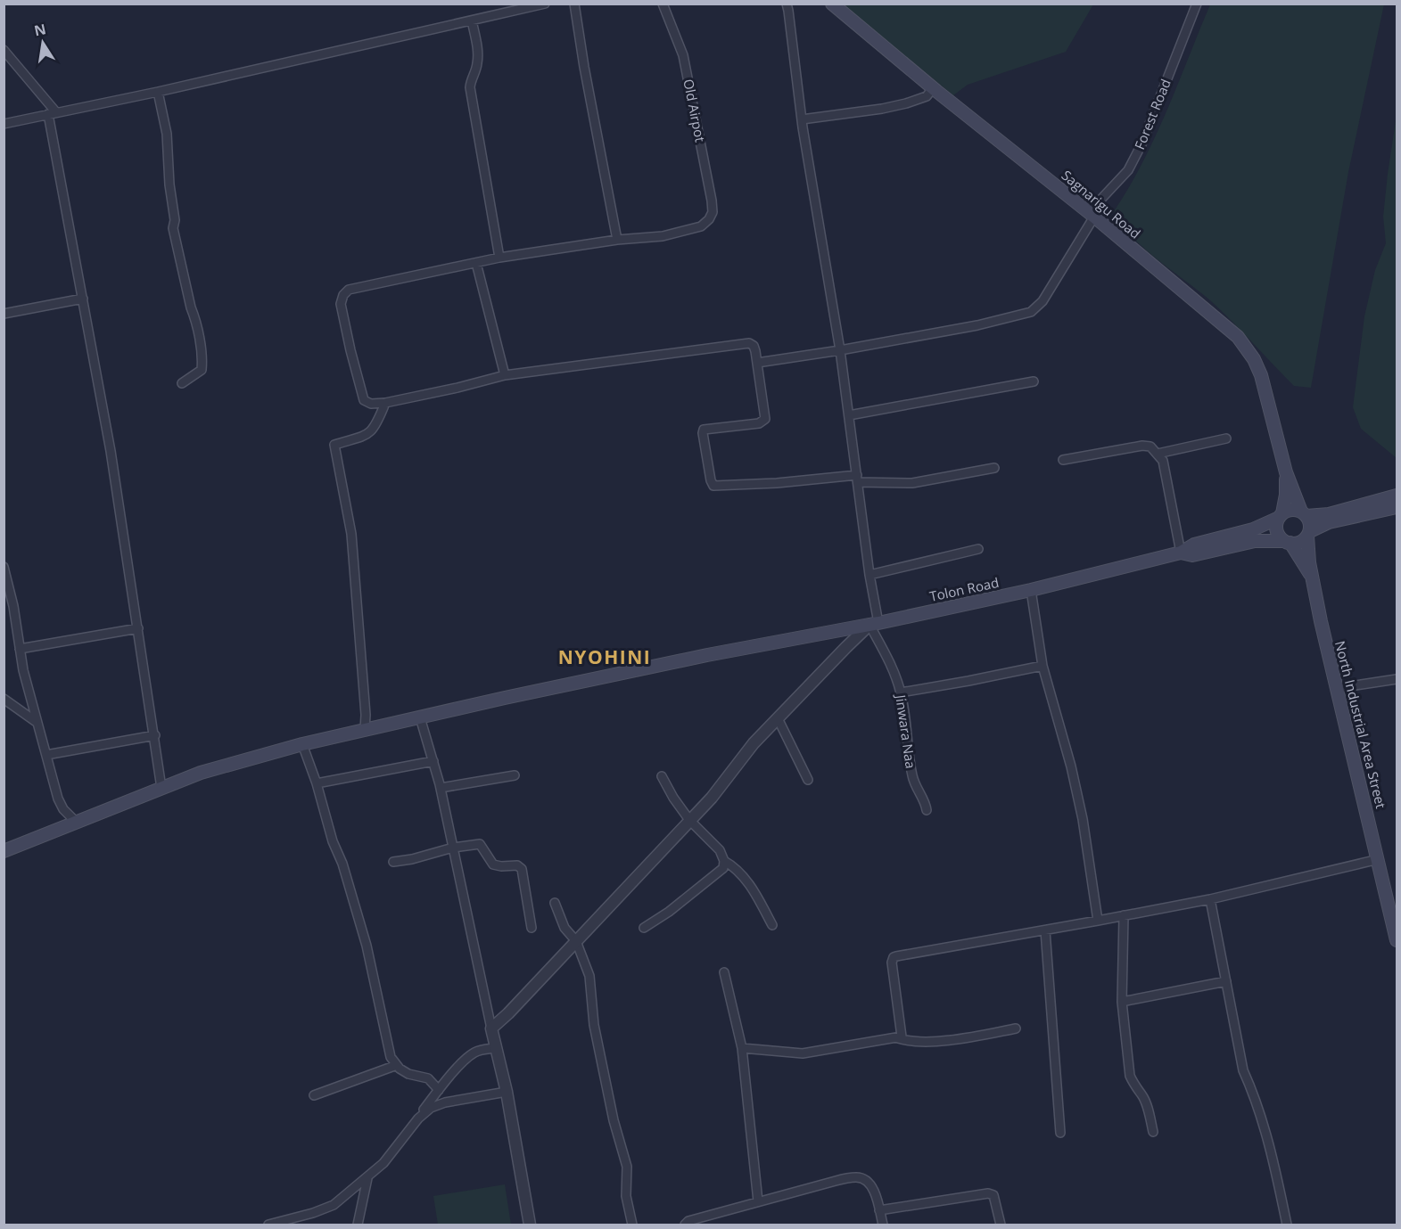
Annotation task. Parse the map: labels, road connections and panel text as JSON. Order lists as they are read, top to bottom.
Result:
{
  "streets": {
    "main road": ["Sagnarigu Road", "Tolon Road", "North Industrial Area Street"],
    "street": ["Old Airpot", "Forest Road", "Jinwara Naa"]
  },
  "crossings": [
    ["Forest Road", "Sagnarigu Road"],
    ["Forest Road", "Jinwara Naa"],
    ["Sagnarigu Road", "North Industrial Area Street"],
    ["Tolon Road", "Jinwara Naa"]
  ],
  "districts": ["NYOHINI"],
  "north": "top"
}
